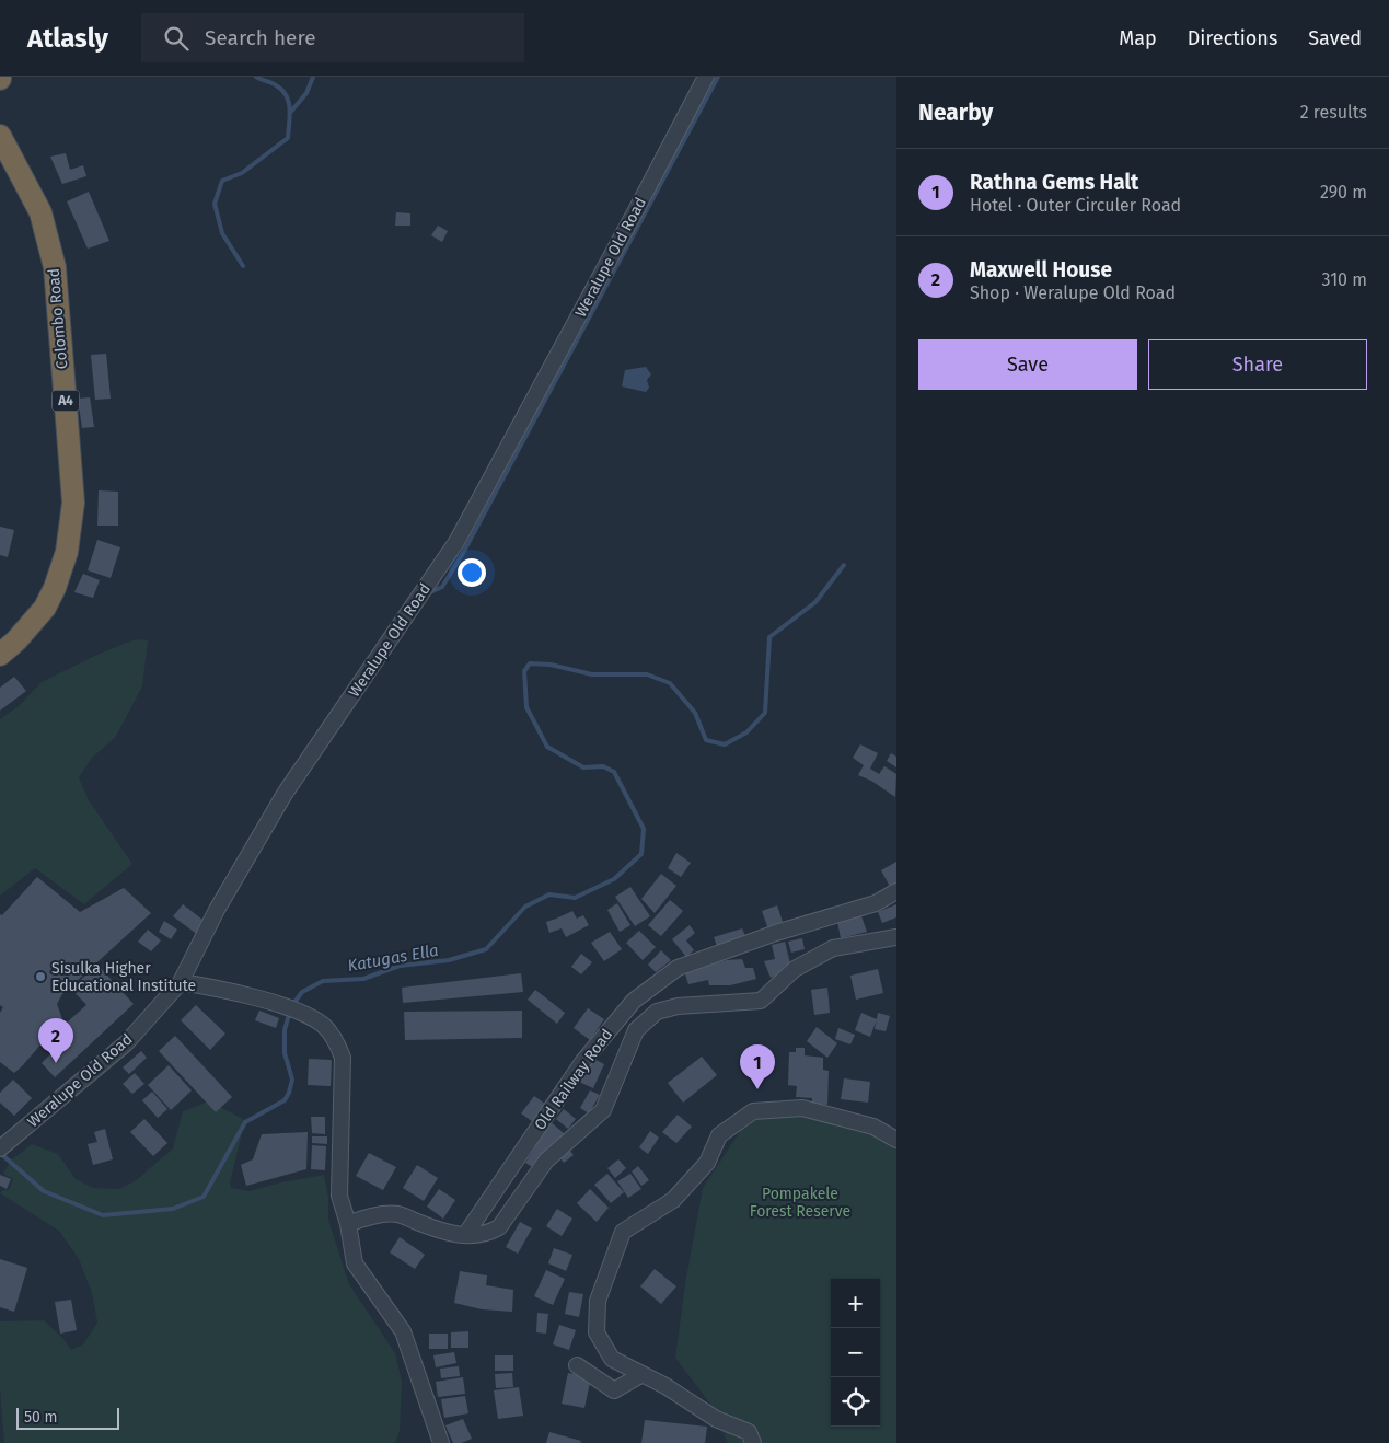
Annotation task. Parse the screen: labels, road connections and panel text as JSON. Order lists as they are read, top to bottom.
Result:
{
  "streets": {
    "highway": ["Colombo Road", "A4"],
    "street": ["Weralupe Old Road", "Old Railway Road"]
  },
  "water": ["Katugas Ella"],
  "parks": ["Pompakele Forest Reserve"],
  "places": ["Sisulka Higher Educational Institute"],
  "scale_bar": "50 m",
  "page": {
    "header": "Atlasly",
    "search": "Search here",
    "nav": ["Map", "Directions", "Saved"],
    "heading": ["Nearby", "2 results"],
    "list": [
      {
        "mark": "1",
        "name": "Rathna Gems Halt",
        "note": "Hotel · Outer Circuler Road",
        "value": "290 m"
      },
      {
        "mark": "2",
        "name": "Maxwell House",
        "note": "Shop · Weralupe Old Road",
        "value": "310 m"
      }
    ],
    "buttons": ["Save", "Share"],
    "pins": ["2", "1"],
    "map_buttons": ["+", "−"],
    "scale": "50 m"
  }
}
